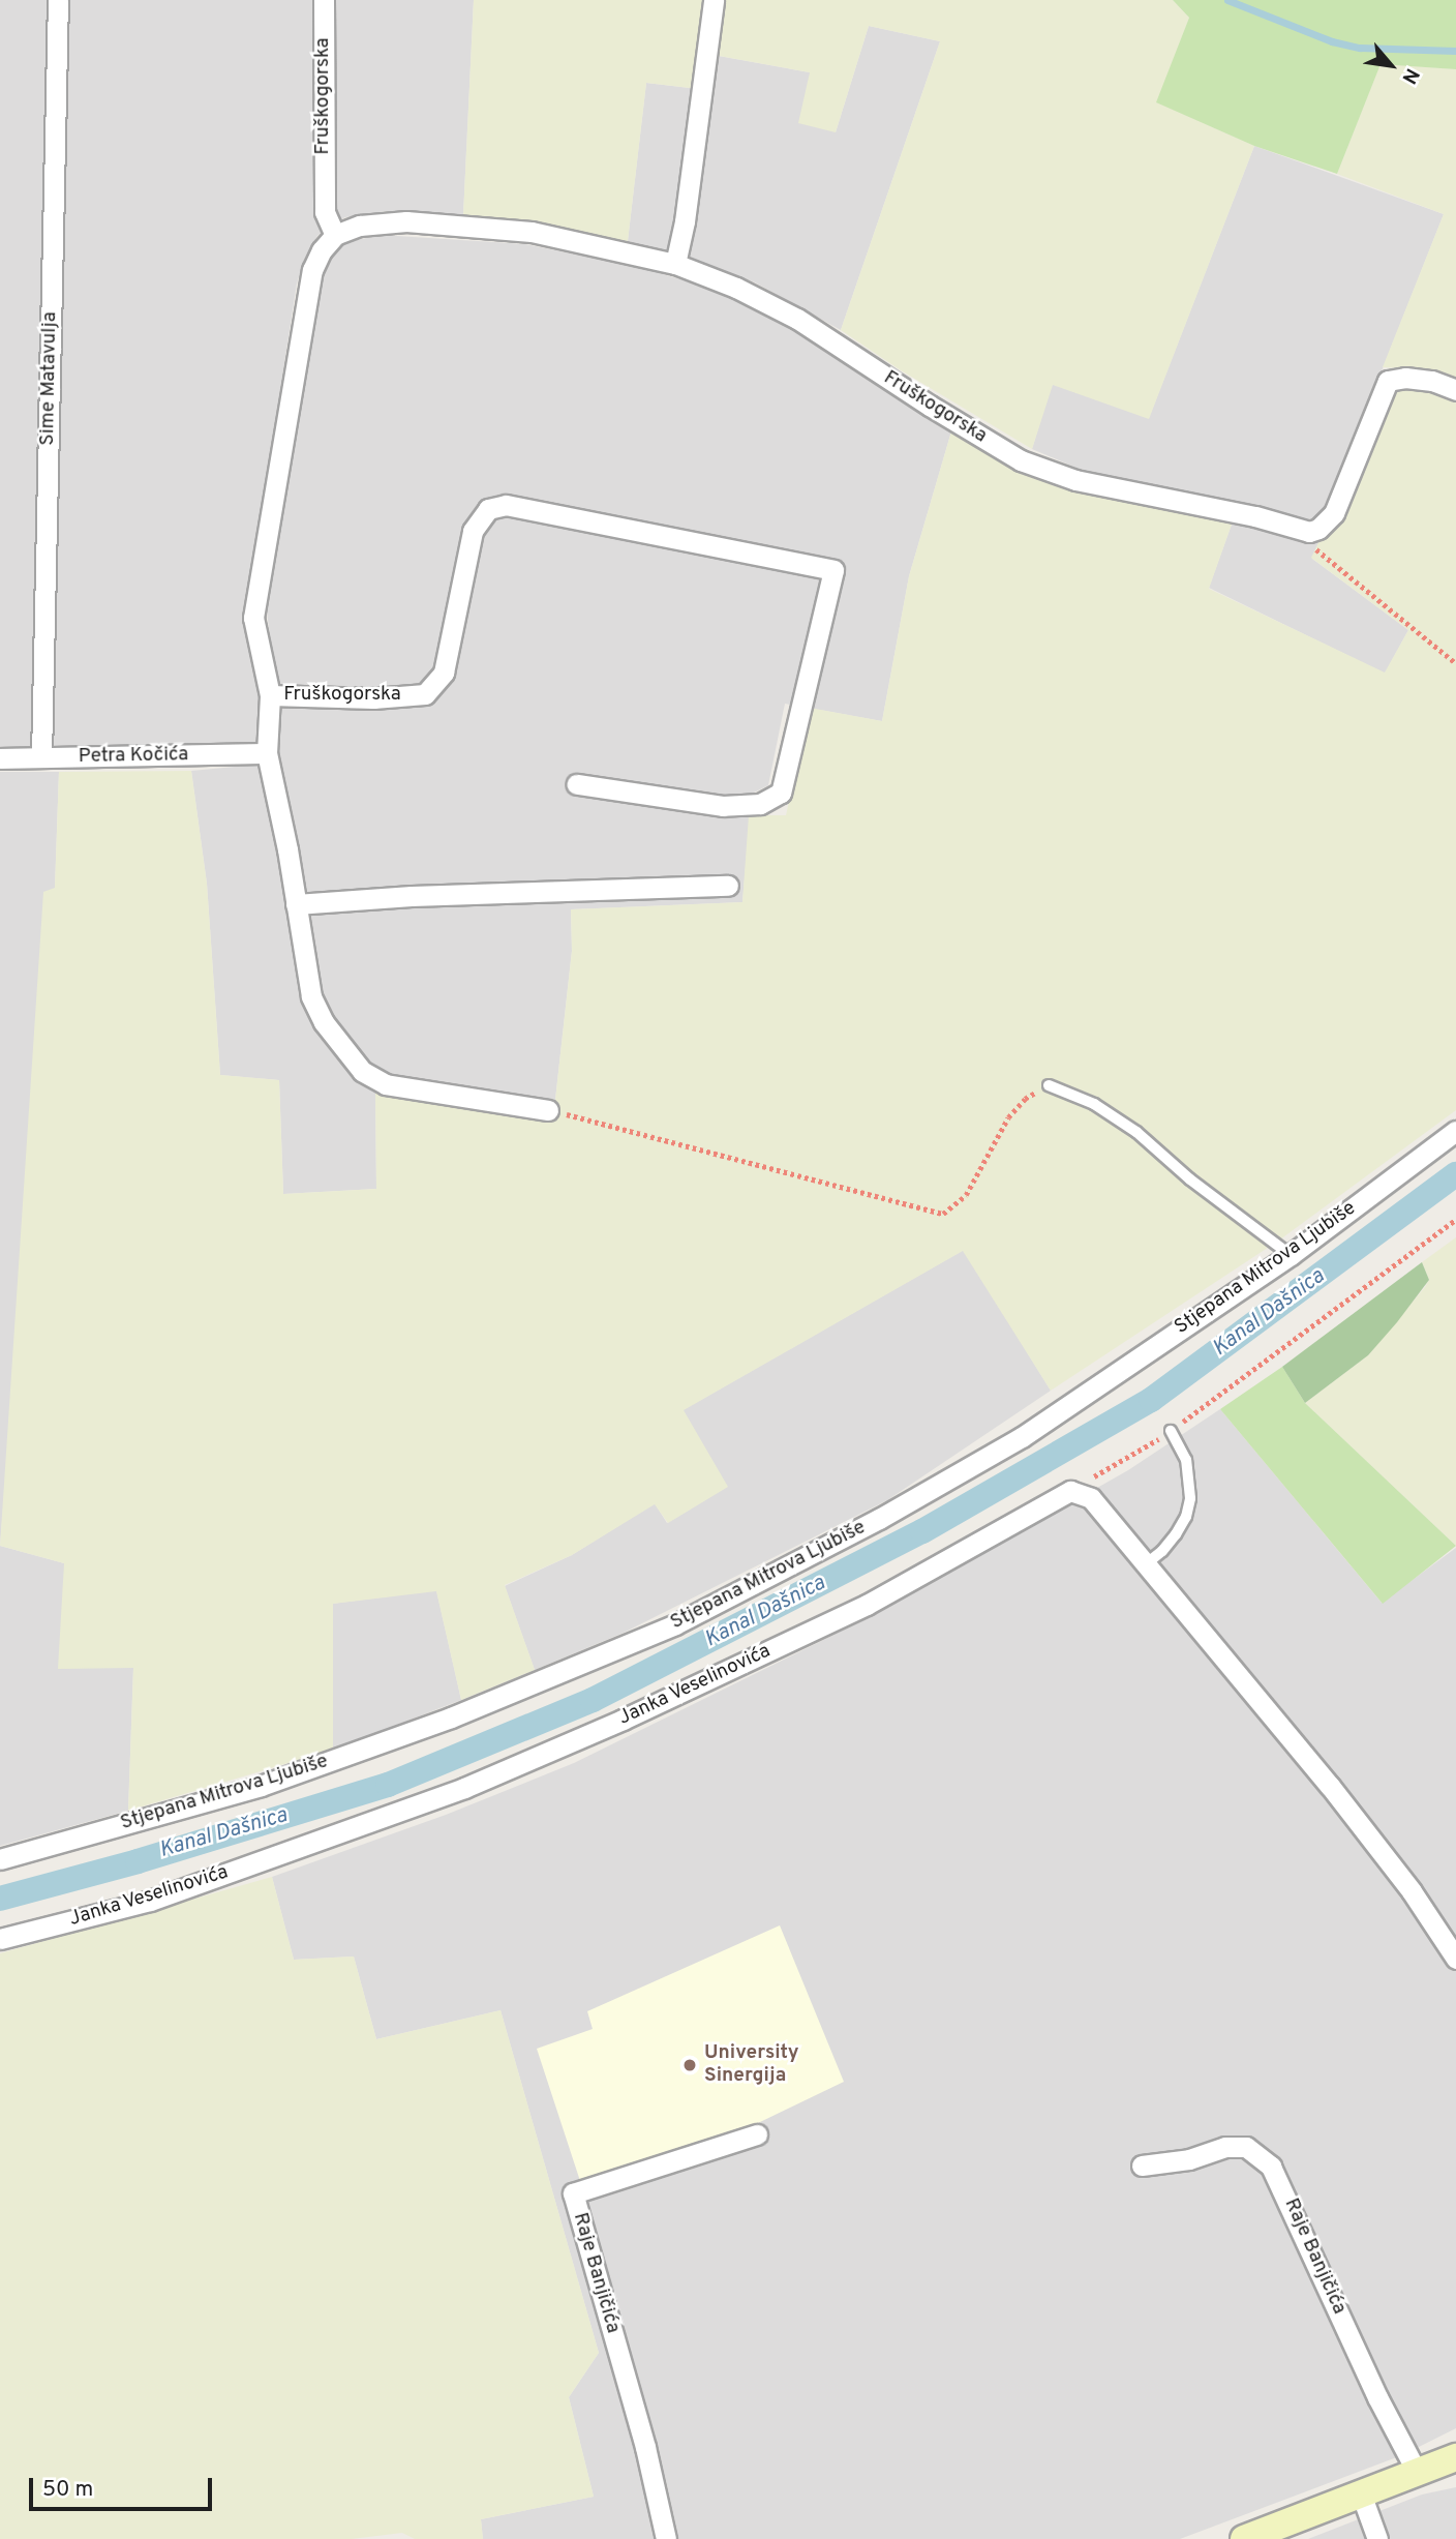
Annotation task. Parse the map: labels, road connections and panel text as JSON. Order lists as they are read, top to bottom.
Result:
{
  "streets": {
    "street": [
      "Fruškogorska",
      "Sime Matavulja",
      "Petra Kočića",
      "Stjepana Mitrova Ljubiše",
      "Janka Veselinovića",
      "Raje Banjičića"
    ]
  },
  "crossings": [
    ["Fruškogorska", "Petra Kočića"],
    ["Sime Matavulja", "Petra Kočića"]
  ],
  "water": ["Kanal Dašnica"],
  "places": ["University Sinergija"],
  "scale_bar": "50 m",
  "north": "bottom right"
}
